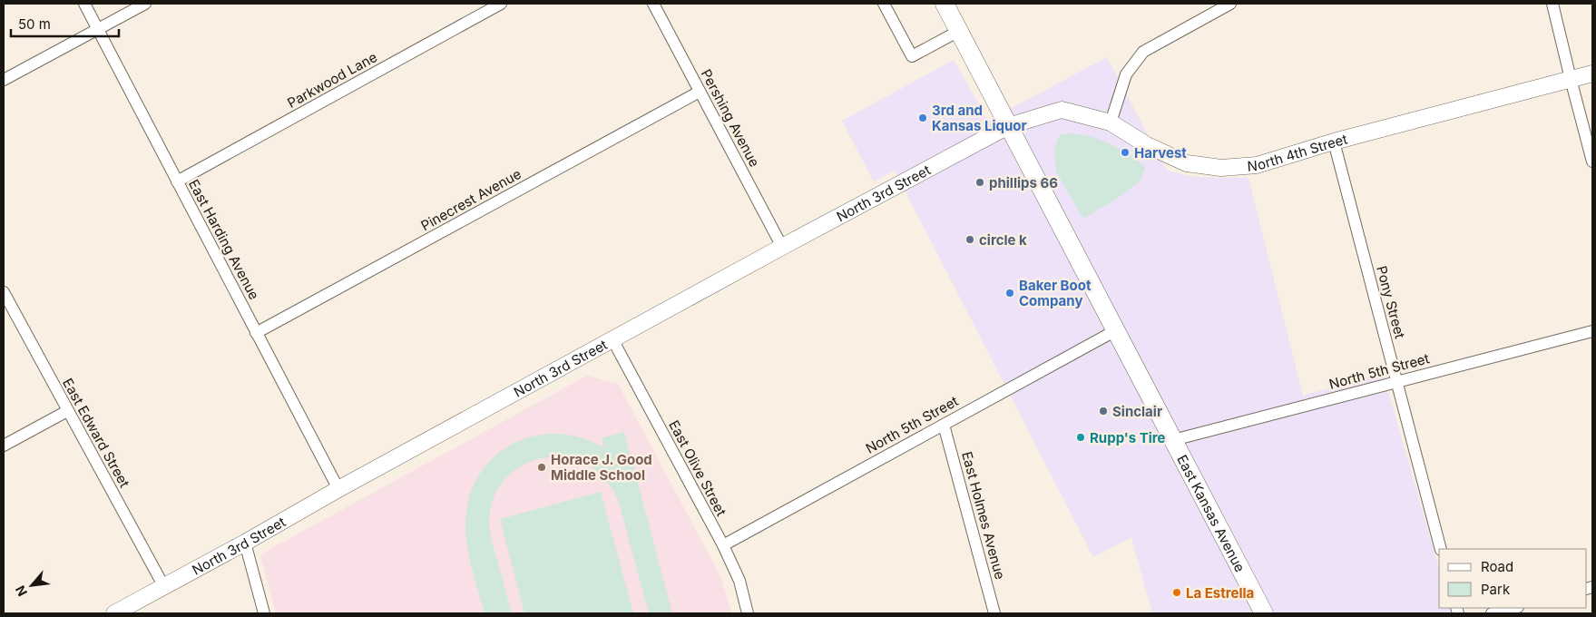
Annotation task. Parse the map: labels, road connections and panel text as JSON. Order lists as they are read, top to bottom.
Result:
{
  "streets": {
    "main road": ["North 4th Street", "North 3rd Street", "East Kansas Avenue"],
    "street": [
      "Parkwood Lane",
      "Pershing Avenue",
      "Pinecrest Avenue",
      "East Harding Avenue",
      "Pony Street",
      "North 5th Street",
      "East Edward Street",
      "East Olive Street",
      "East Holmes Avenue"
    ]
  },
  "crossings": [
    ["Parkwood Lane", "East Harding Avenue"],
    ["Pershing Avenue", "North 3rd Street"],
    ["Pershing Avenue", "Pinecrest Avenue"],
    ["North 4th Street", "North 3rd Street"],
    ["North 4th Street", "Pony Street"],
    ["North 4th Street", "East Kansas Avenue"],
    ["North 3rd Street", "East Harding Avenue"],
    ["North 3rd Street", "East Edward Street"],
    ["North 3rd Street", "East Olive Street"],
    ["North 3rd Street", "East Kansas Avenue"],
    ["Pinecrest Avenue", "East Harding Avenue"],
    ["Pony Street", "North 5th Street"],
    ["North 5th Street", "East Olive Street"],
    ["North 5th Street", "East Kansas Avenue"],
    ["North 5th Street", "East Holmes Avenue"]
  ],
  "places": [
    "3rd and Kansas Liquor",
    "Harvest",
    "phillips 66",
    "circle k",
    "Baker Boot Company",
    "Sinclair",
    "Rupp's Tire",
    "Horace J. Good Middle School",
    "La Estrella"
  ],
  "legend": ["Road", "Park"],
  "scale_bar": "50 m",
  "north": "bottom left"
}
